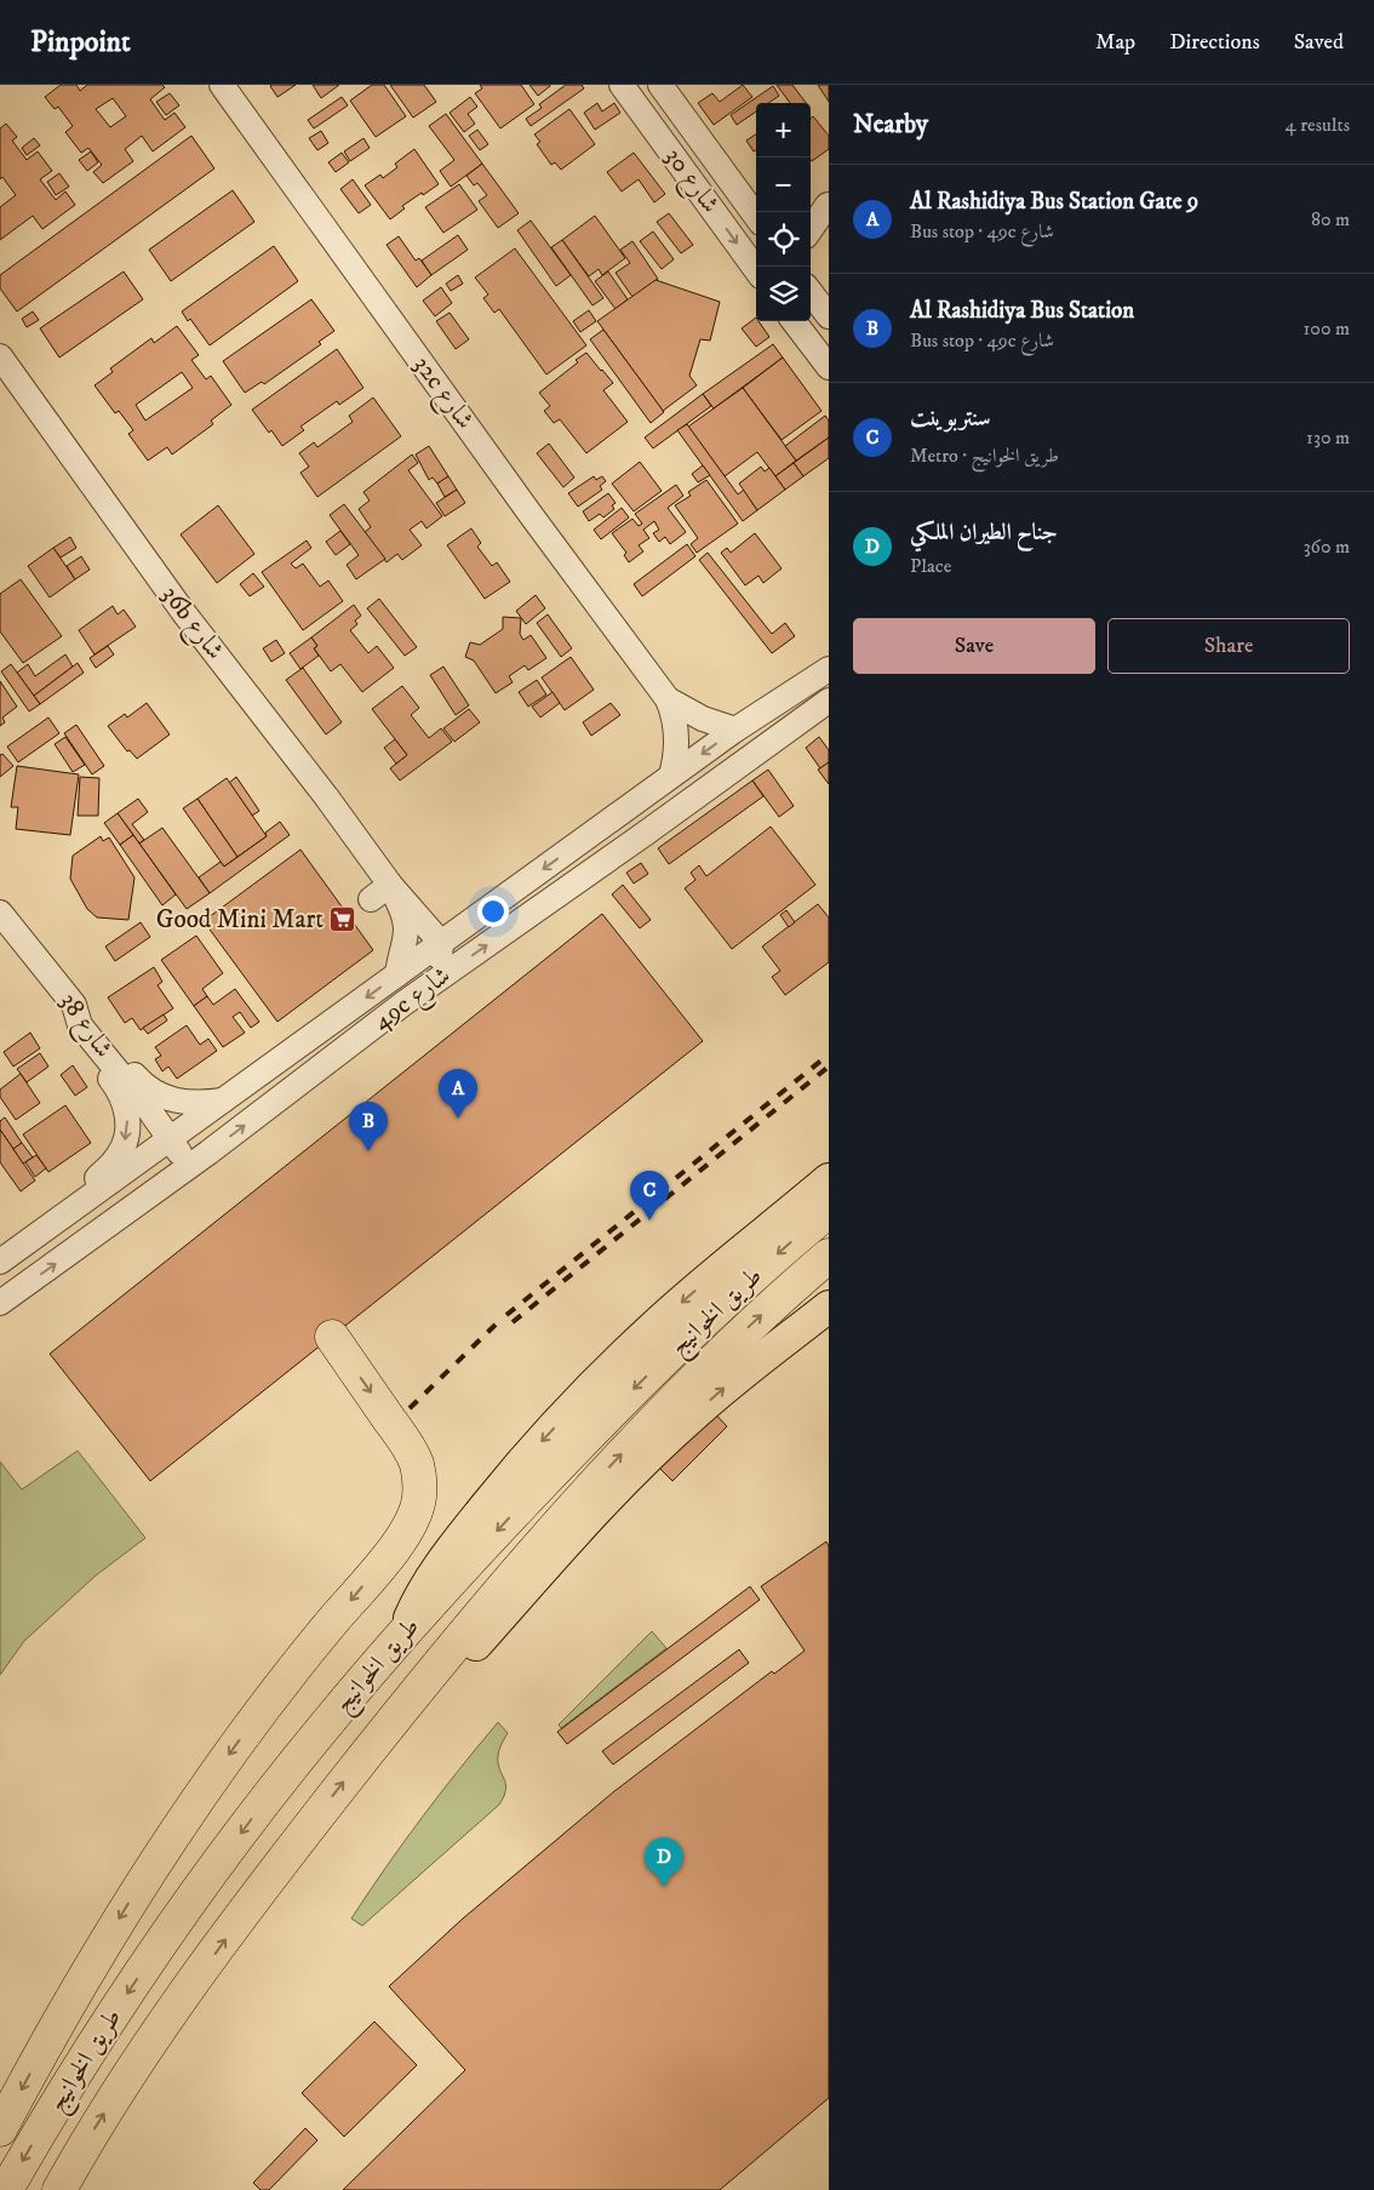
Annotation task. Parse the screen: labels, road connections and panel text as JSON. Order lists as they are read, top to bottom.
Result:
{
  "streets": {
    "highway": ["طريق الخوانيج"],
    "street": [
      "شارع 30",
      "32c شارع",
      "36b شارع",
      "49c شارع",
      "شارع 38"
    ]
  },
  "crossings": [
    ["32c شارع", "49c شارع"],
    ["36b شارع", "49c شارع"],
    ["49c شارع", "شارع 38"]
  ],
  "places": {
    "supermarket": ["Good Mini Mart"]
  },
  "page": {
    "header": "Pinpoint",
    "nav": ["Map", "Directions", "Saved"],
    "heading": ["Nearby", "4 results"],
    "map_buttons": ["+", "−"],
    "list": [
      {
        "mark": "A",
        "name": "Al Rashidiya Bus Station Gate 9",
        "note": "Bus stop · 49c شارع",
        "value": "80 m"
      },
      {
        "mark": "B",
        "name": "Al Rashidiya Bus Station",
        "note": "Bus stop · 49c شارع",
        "value": "100 m"
      },
      {
        "mark": "C",
        "name": "سنتربوينت",
        "note": "Metro · طريق الخوانيج",
        "value": "130 m"
      },
      {
        "mark": "D",
        "name": "جناح الطيران الملكي",
        "note": "Place",
        "value": "360 m"
      }
    ],
    "buttons": ["Save", "Share"],
    "pins": [
      "A",
      "B",
      "C",
      "D"
    ]
  }
}
